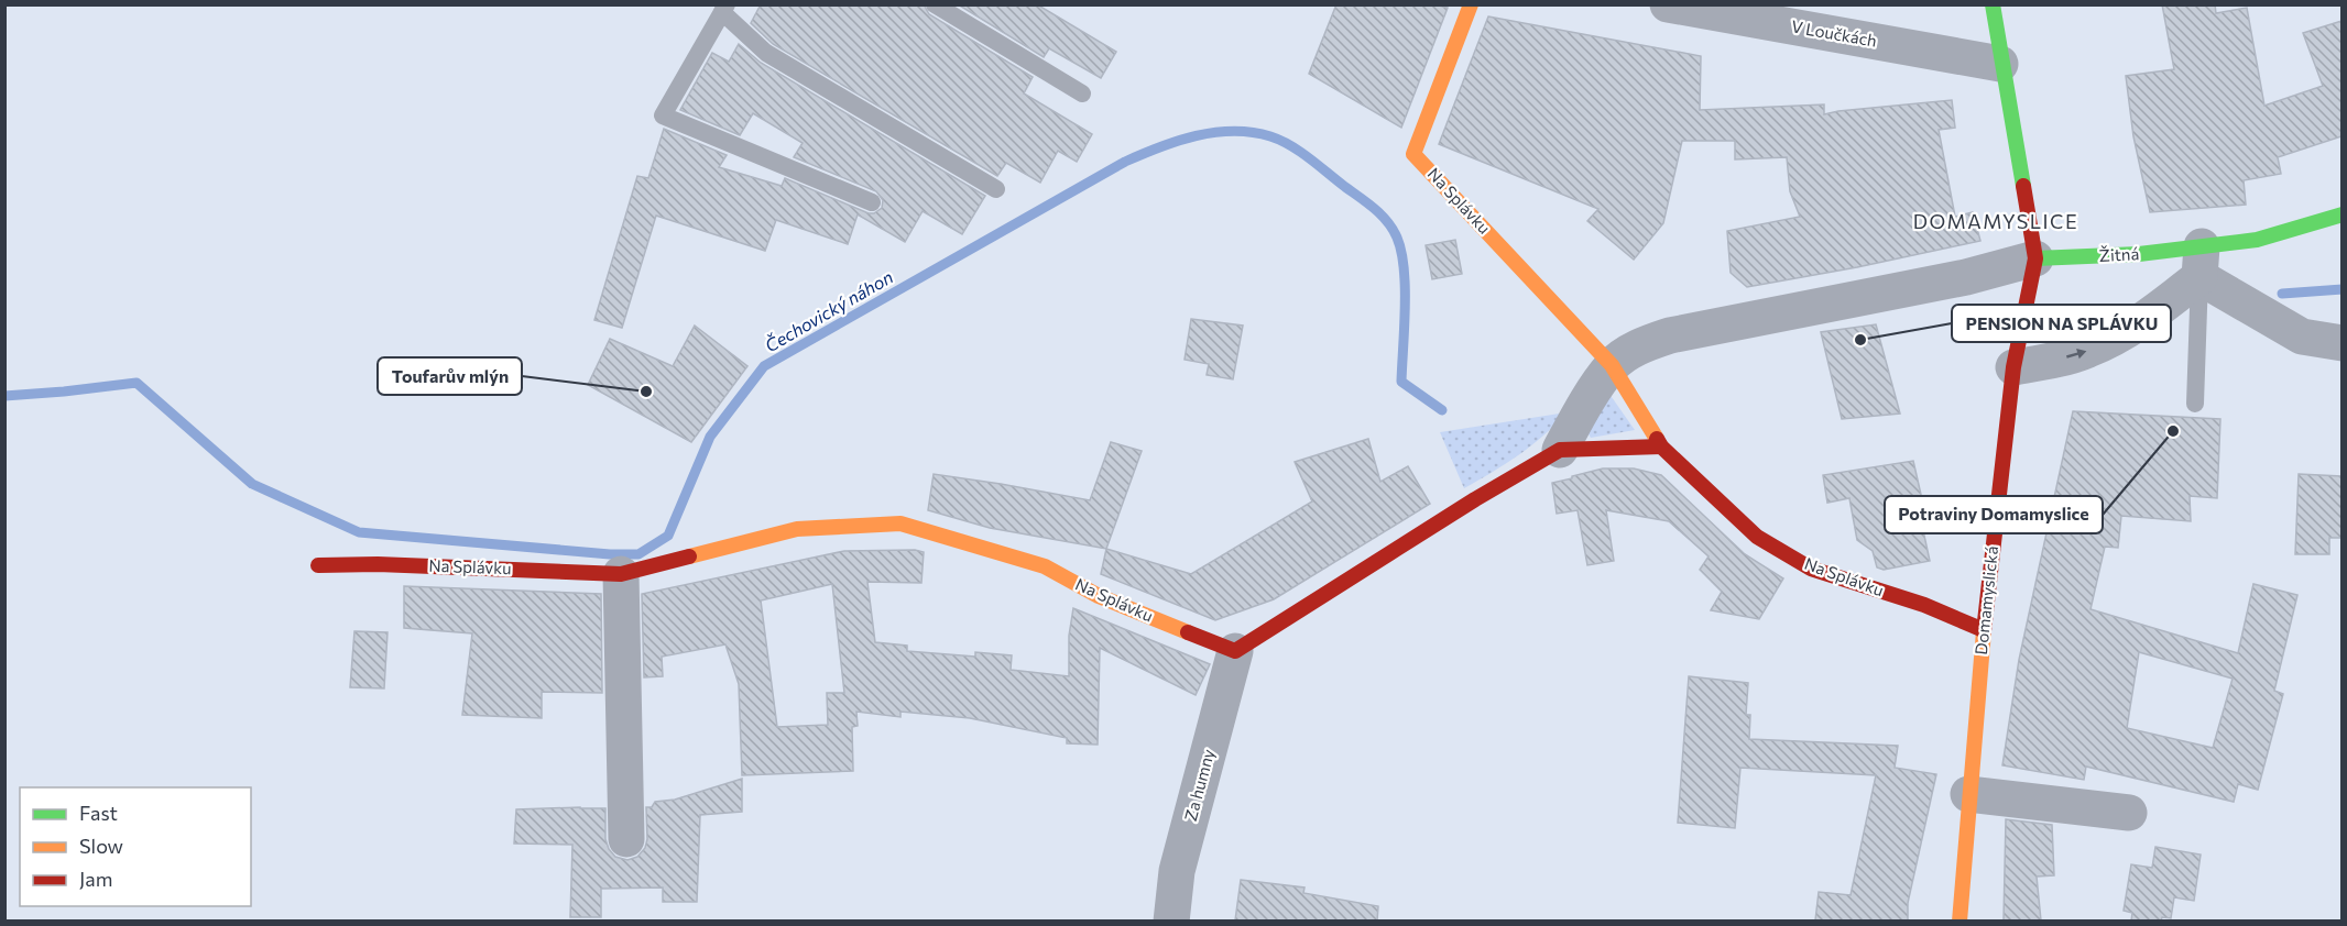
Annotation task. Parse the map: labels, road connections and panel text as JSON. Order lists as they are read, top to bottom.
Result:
{
  "streets": {
    "street": [
      "V Loučkách",
      "Na Splávku",
      "Žitná",
      "Domamyslická",
      "Za humny"
    ]
  },
  "crossings": [
    ["V Loučkách", "Domamyslická"],
    ["Na Splávku", "Domamyslická"],
    ["Na Splávku", "Za humny"],
    ["Žitná", "Domamyslická"]
  ],
  "districts": ["DOMAMYSLICE"],
  "water": ["Čechovický náhon"],
  "places": ["PENSION NA SPLÁVKU", "Toufarův mlýn", "Potraviny Domamyslice"],
  "legend": ["Fast", "Slow", "Jam"]
}
